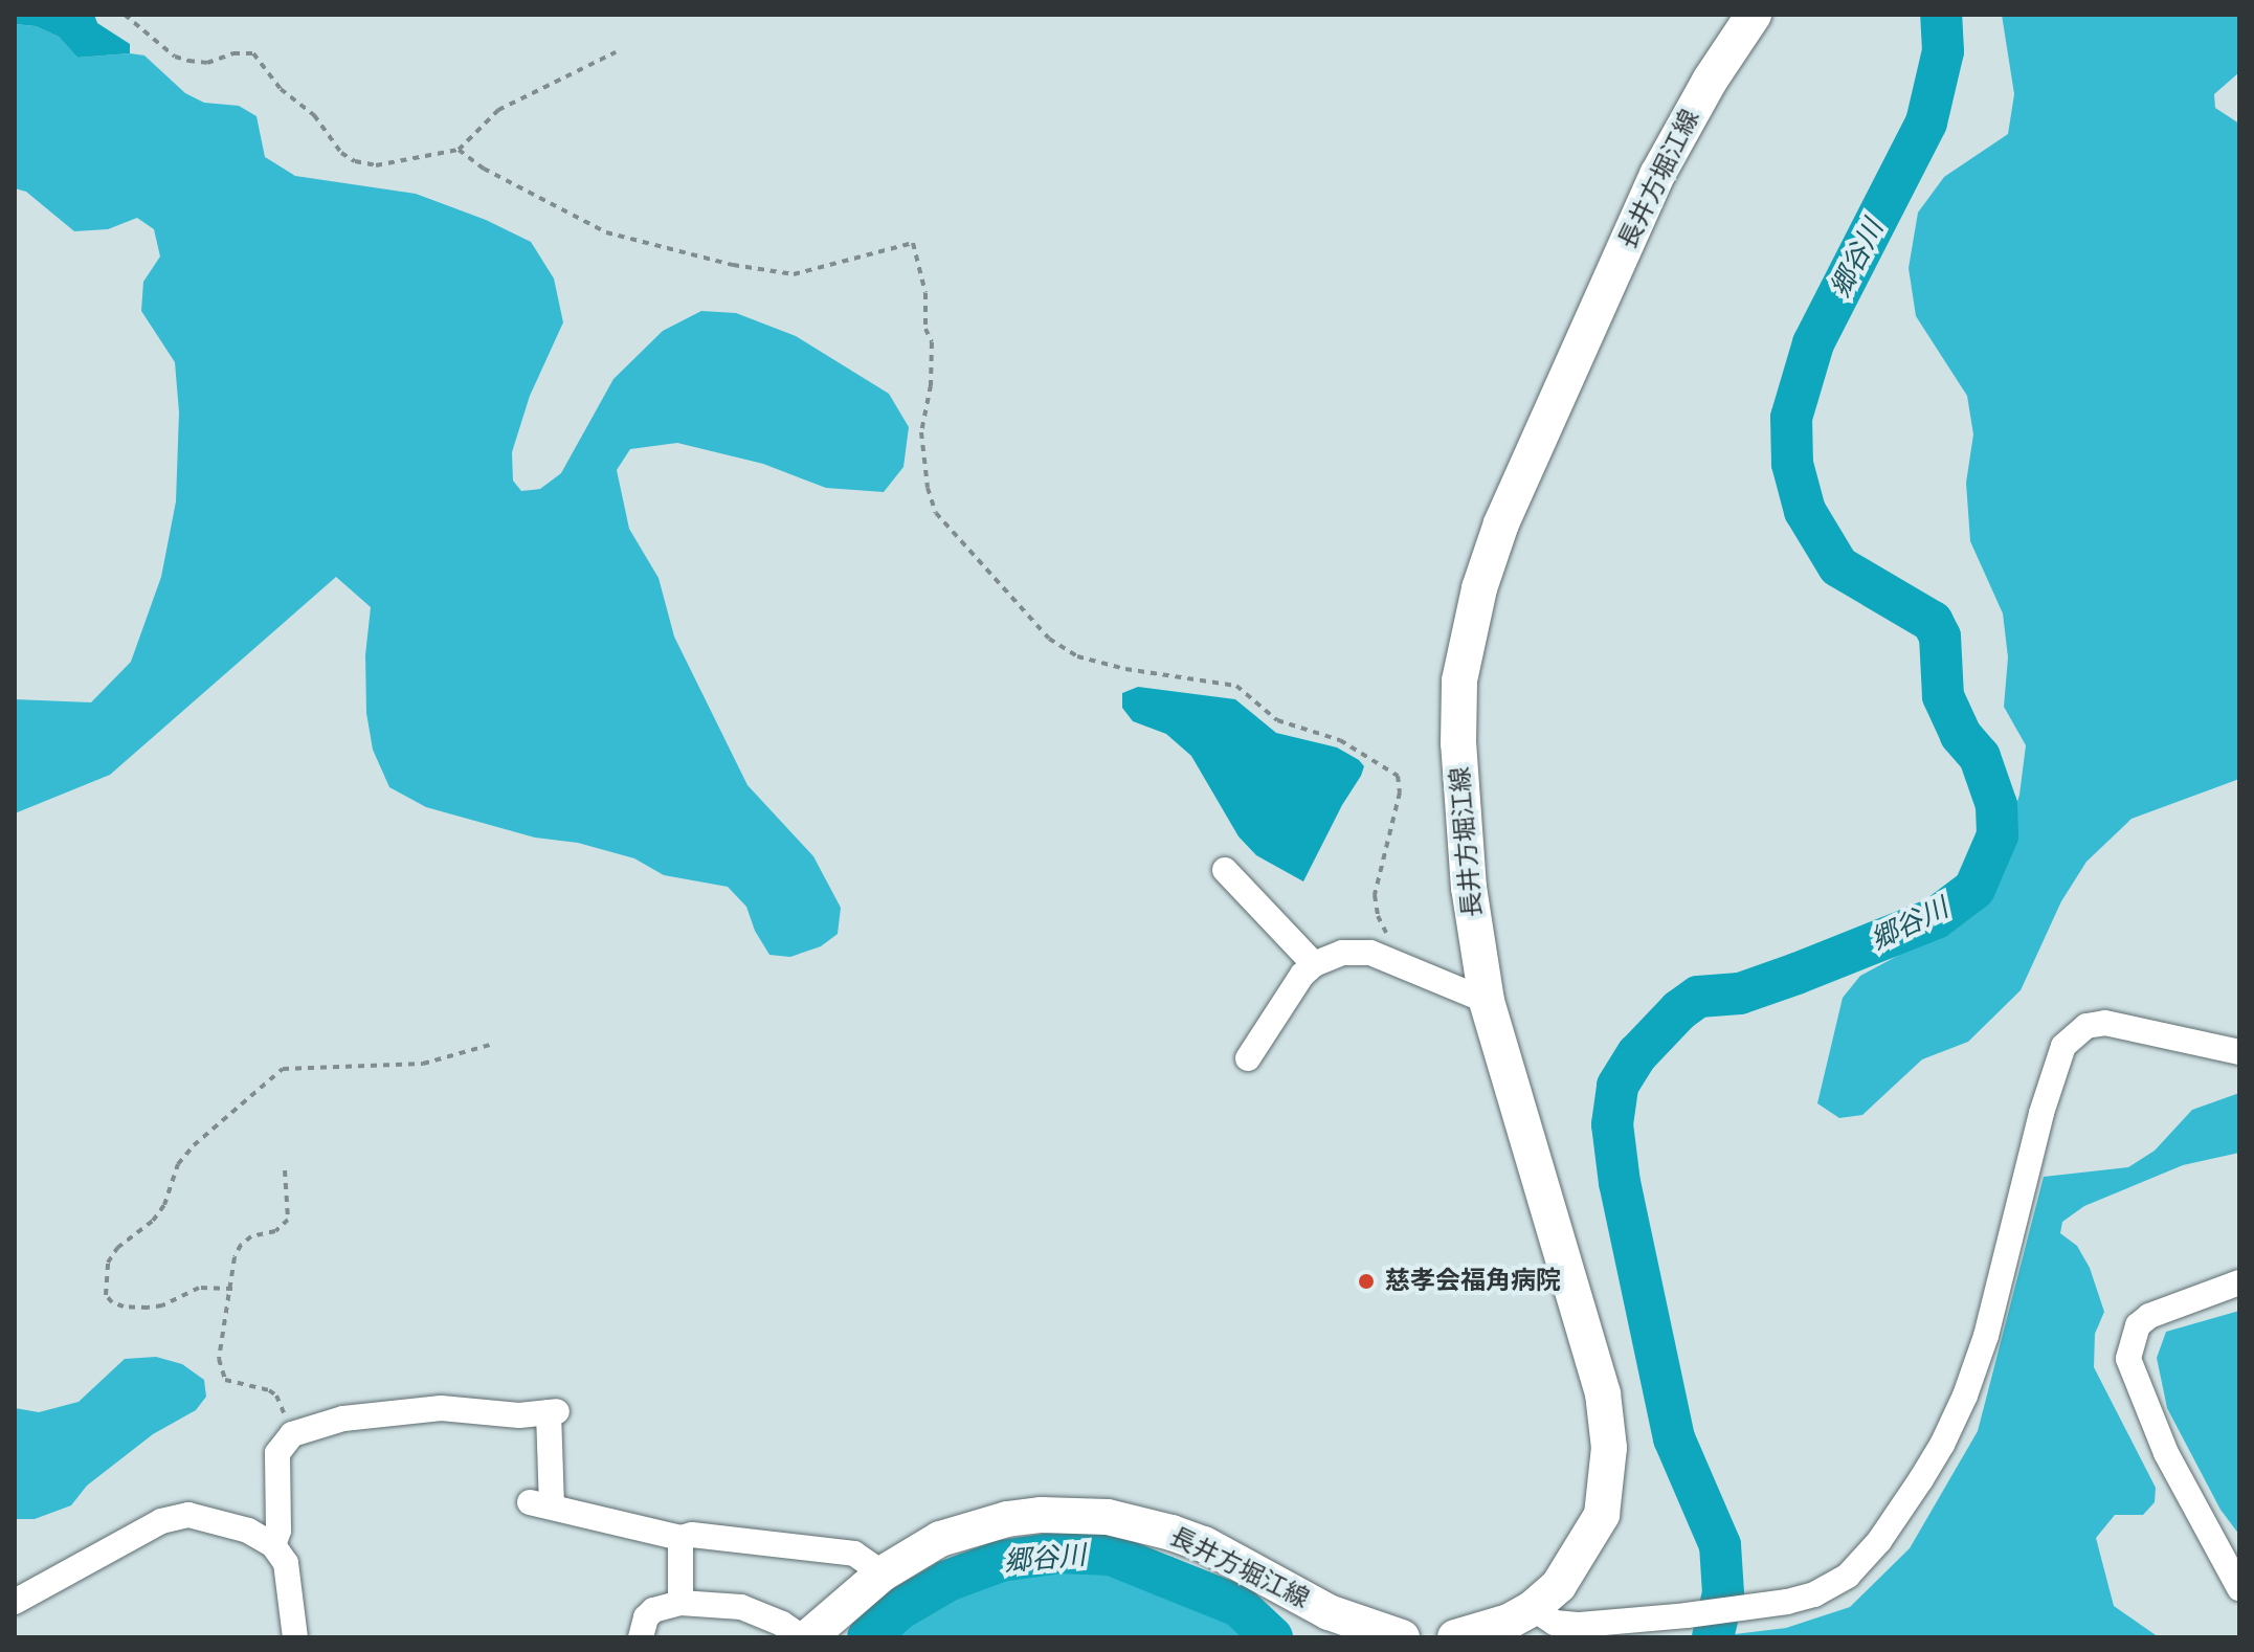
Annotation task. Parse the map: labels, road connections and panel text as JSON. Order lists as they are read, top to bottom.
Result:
{
  "streets": {
    "main road": ["長井方堀江線"]
  },
  "water": ["郷谷川"],
  "places": ["慈孝会福角病院"]
}
